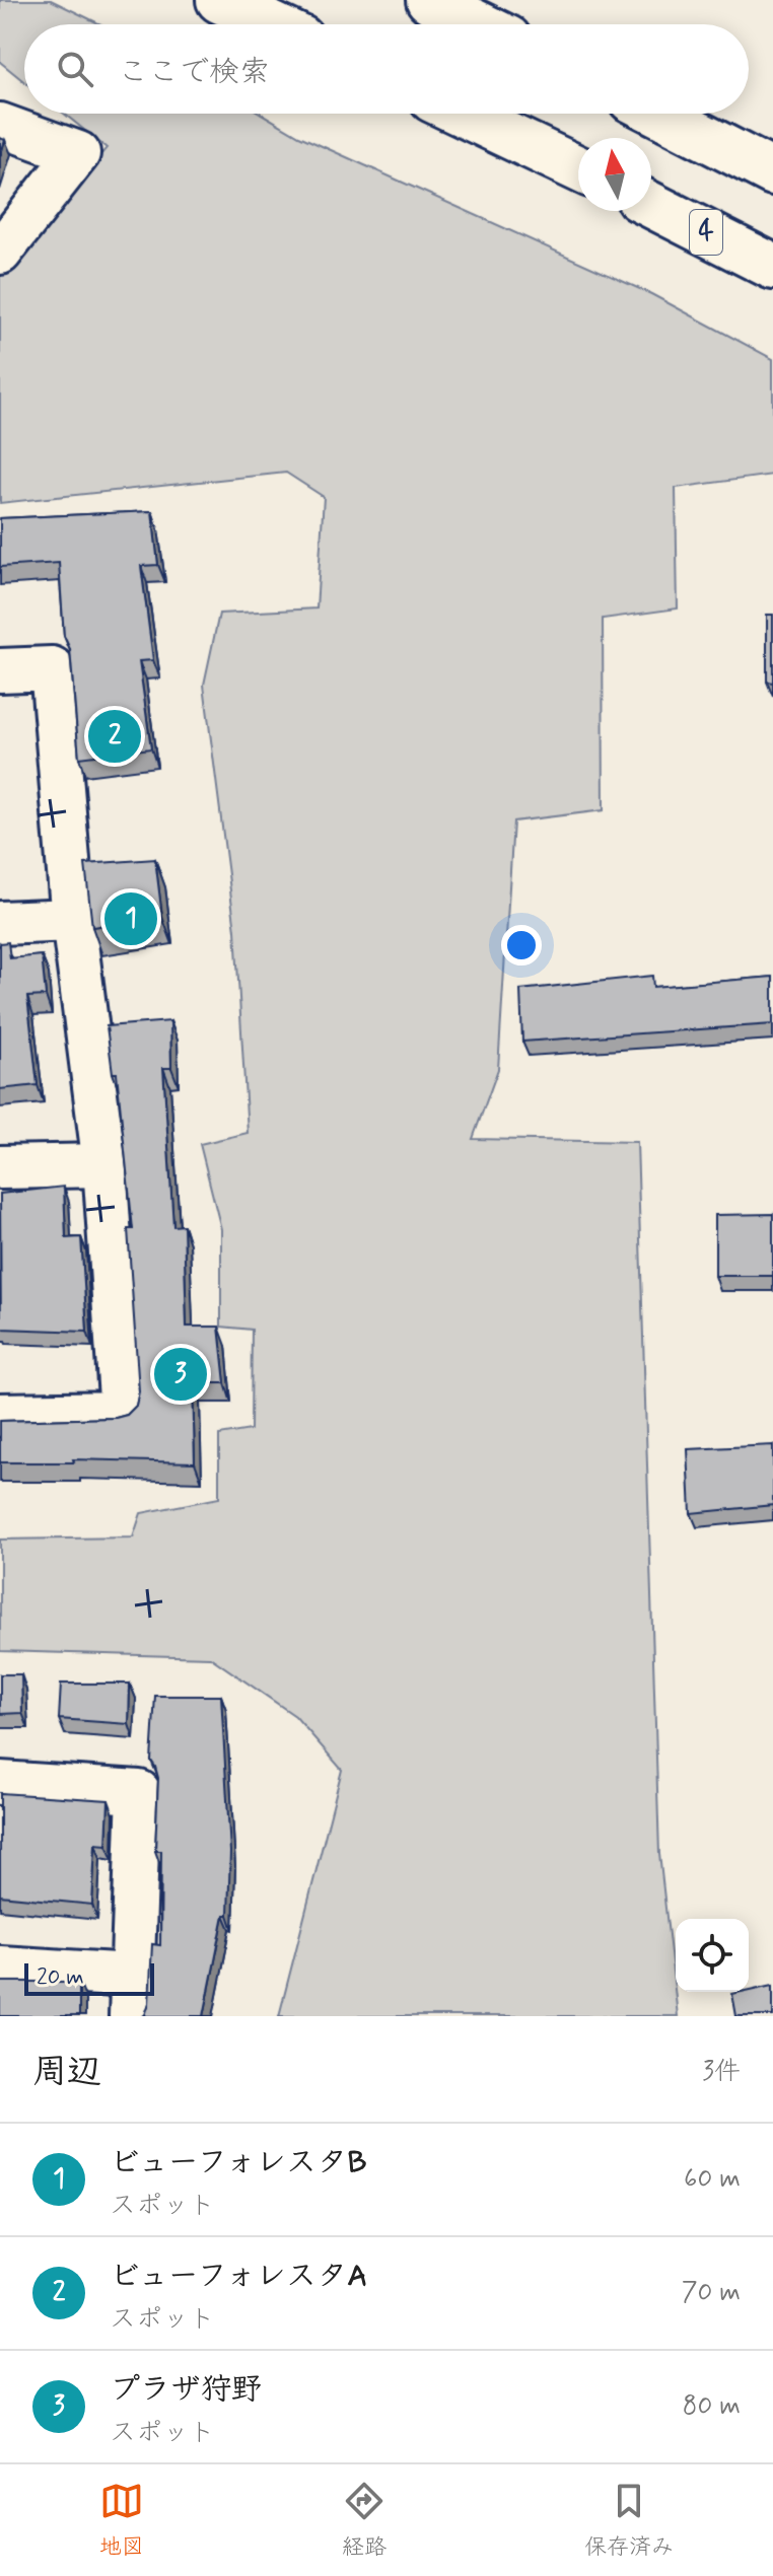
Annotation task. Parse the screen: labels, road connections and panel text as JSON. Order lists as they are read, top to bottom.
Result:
{
  "streets": {
    "highway": ["4"]
  },
  "scale_bar": "20 m",
  "north": "top",
  "page": {
    "search": "ここで検索",
    "pins": ["2", "1", "3"],
    "scale": "20 m",
    "heading": ["周辺", "3件"],
    "list": [
      {
        "mark": "1",
        "name": "ビューフォレスタB",
        "note": "スポット",
        "value": "60 m"
      },
      {
        "mark": "2",
        "name": "ビューフォレスタA",
        "note": "スポット",
        "value": "70 m"
      },
      {
        "mark": "3",
        "name": "プラザ狩野",
        "note": "スポット",
        "value": "80 m"
      }
    ],
    "nav": ["地図", "経路", "保存済み"]
  }
}
